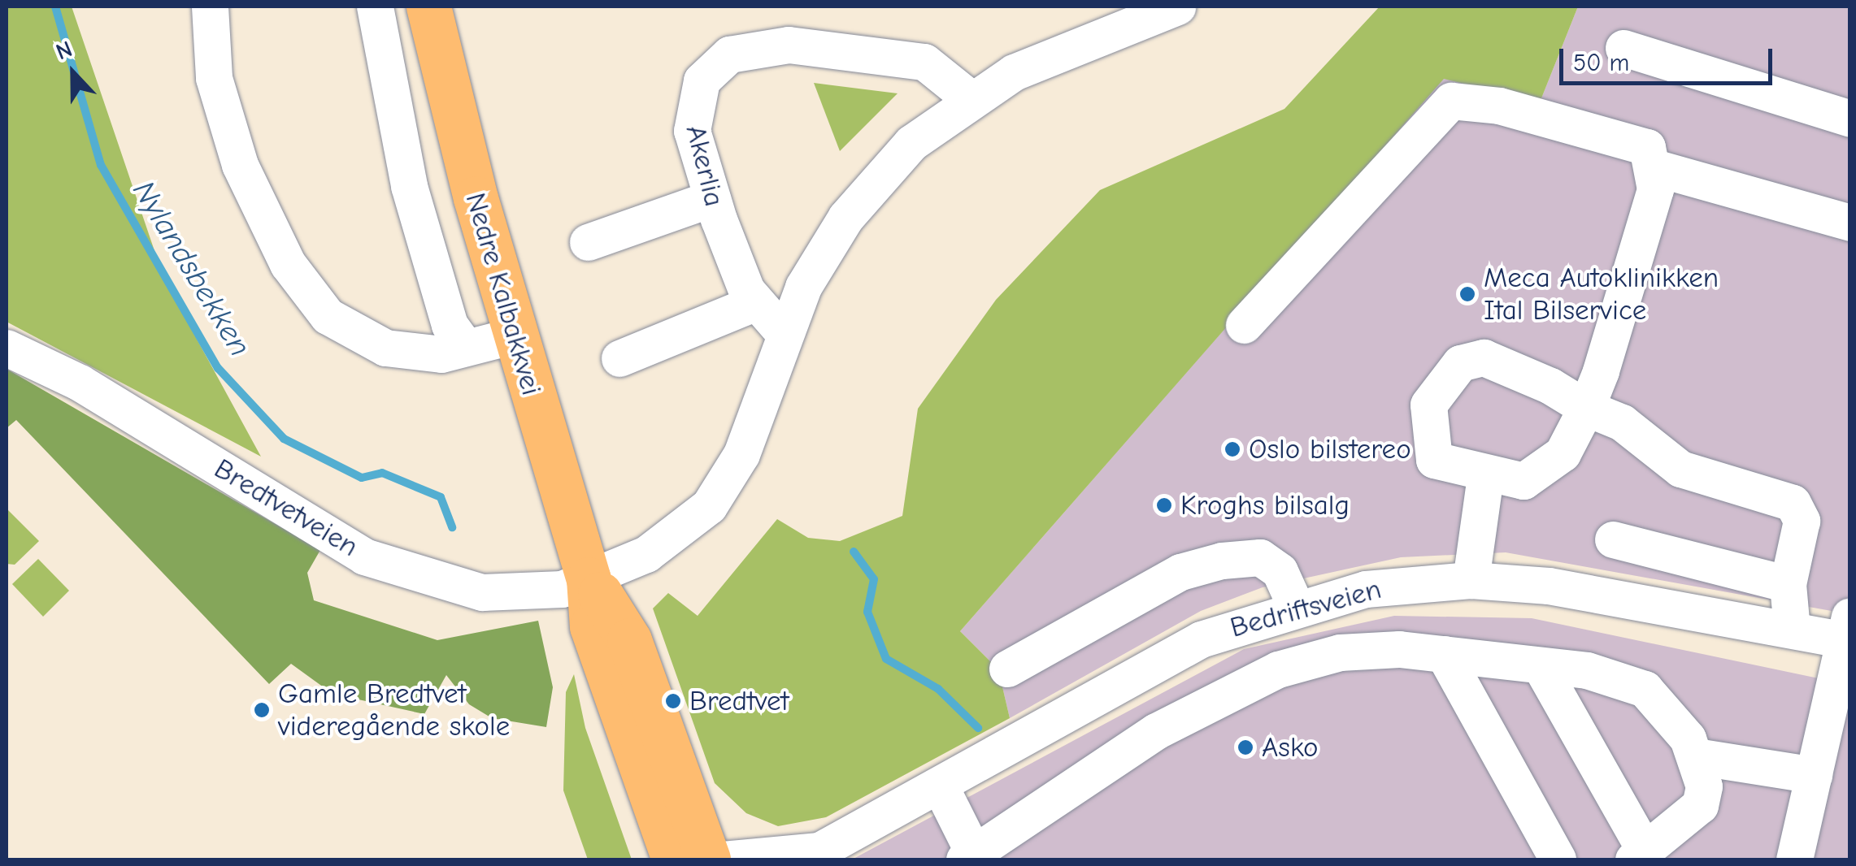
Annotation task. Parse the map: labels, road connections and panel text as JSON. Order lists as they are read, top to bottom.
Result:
{
  "streets": {
    "main road": ["Nedre Kalbakkvei"],
    "street": ["Akerlia", "Bredtvetveien", "Bedriftsveien"]
  },
  "crossings": [
    ["Nedre Kalbakkvei", "Bredtvetveien"]
  ],
  "water": ["Nylandsbekken"],
  "places": [
    "Meca Autoklinikken Ital Bilservice",
    "Oslo bilstereo",
    "Kroghs bilsalg",
    "Bredtvet",
    "Gamle Bredtvet videregående skole",
    "Asko"
  ],
  "scale_bar": "50 m",
  "north": "top"
}
